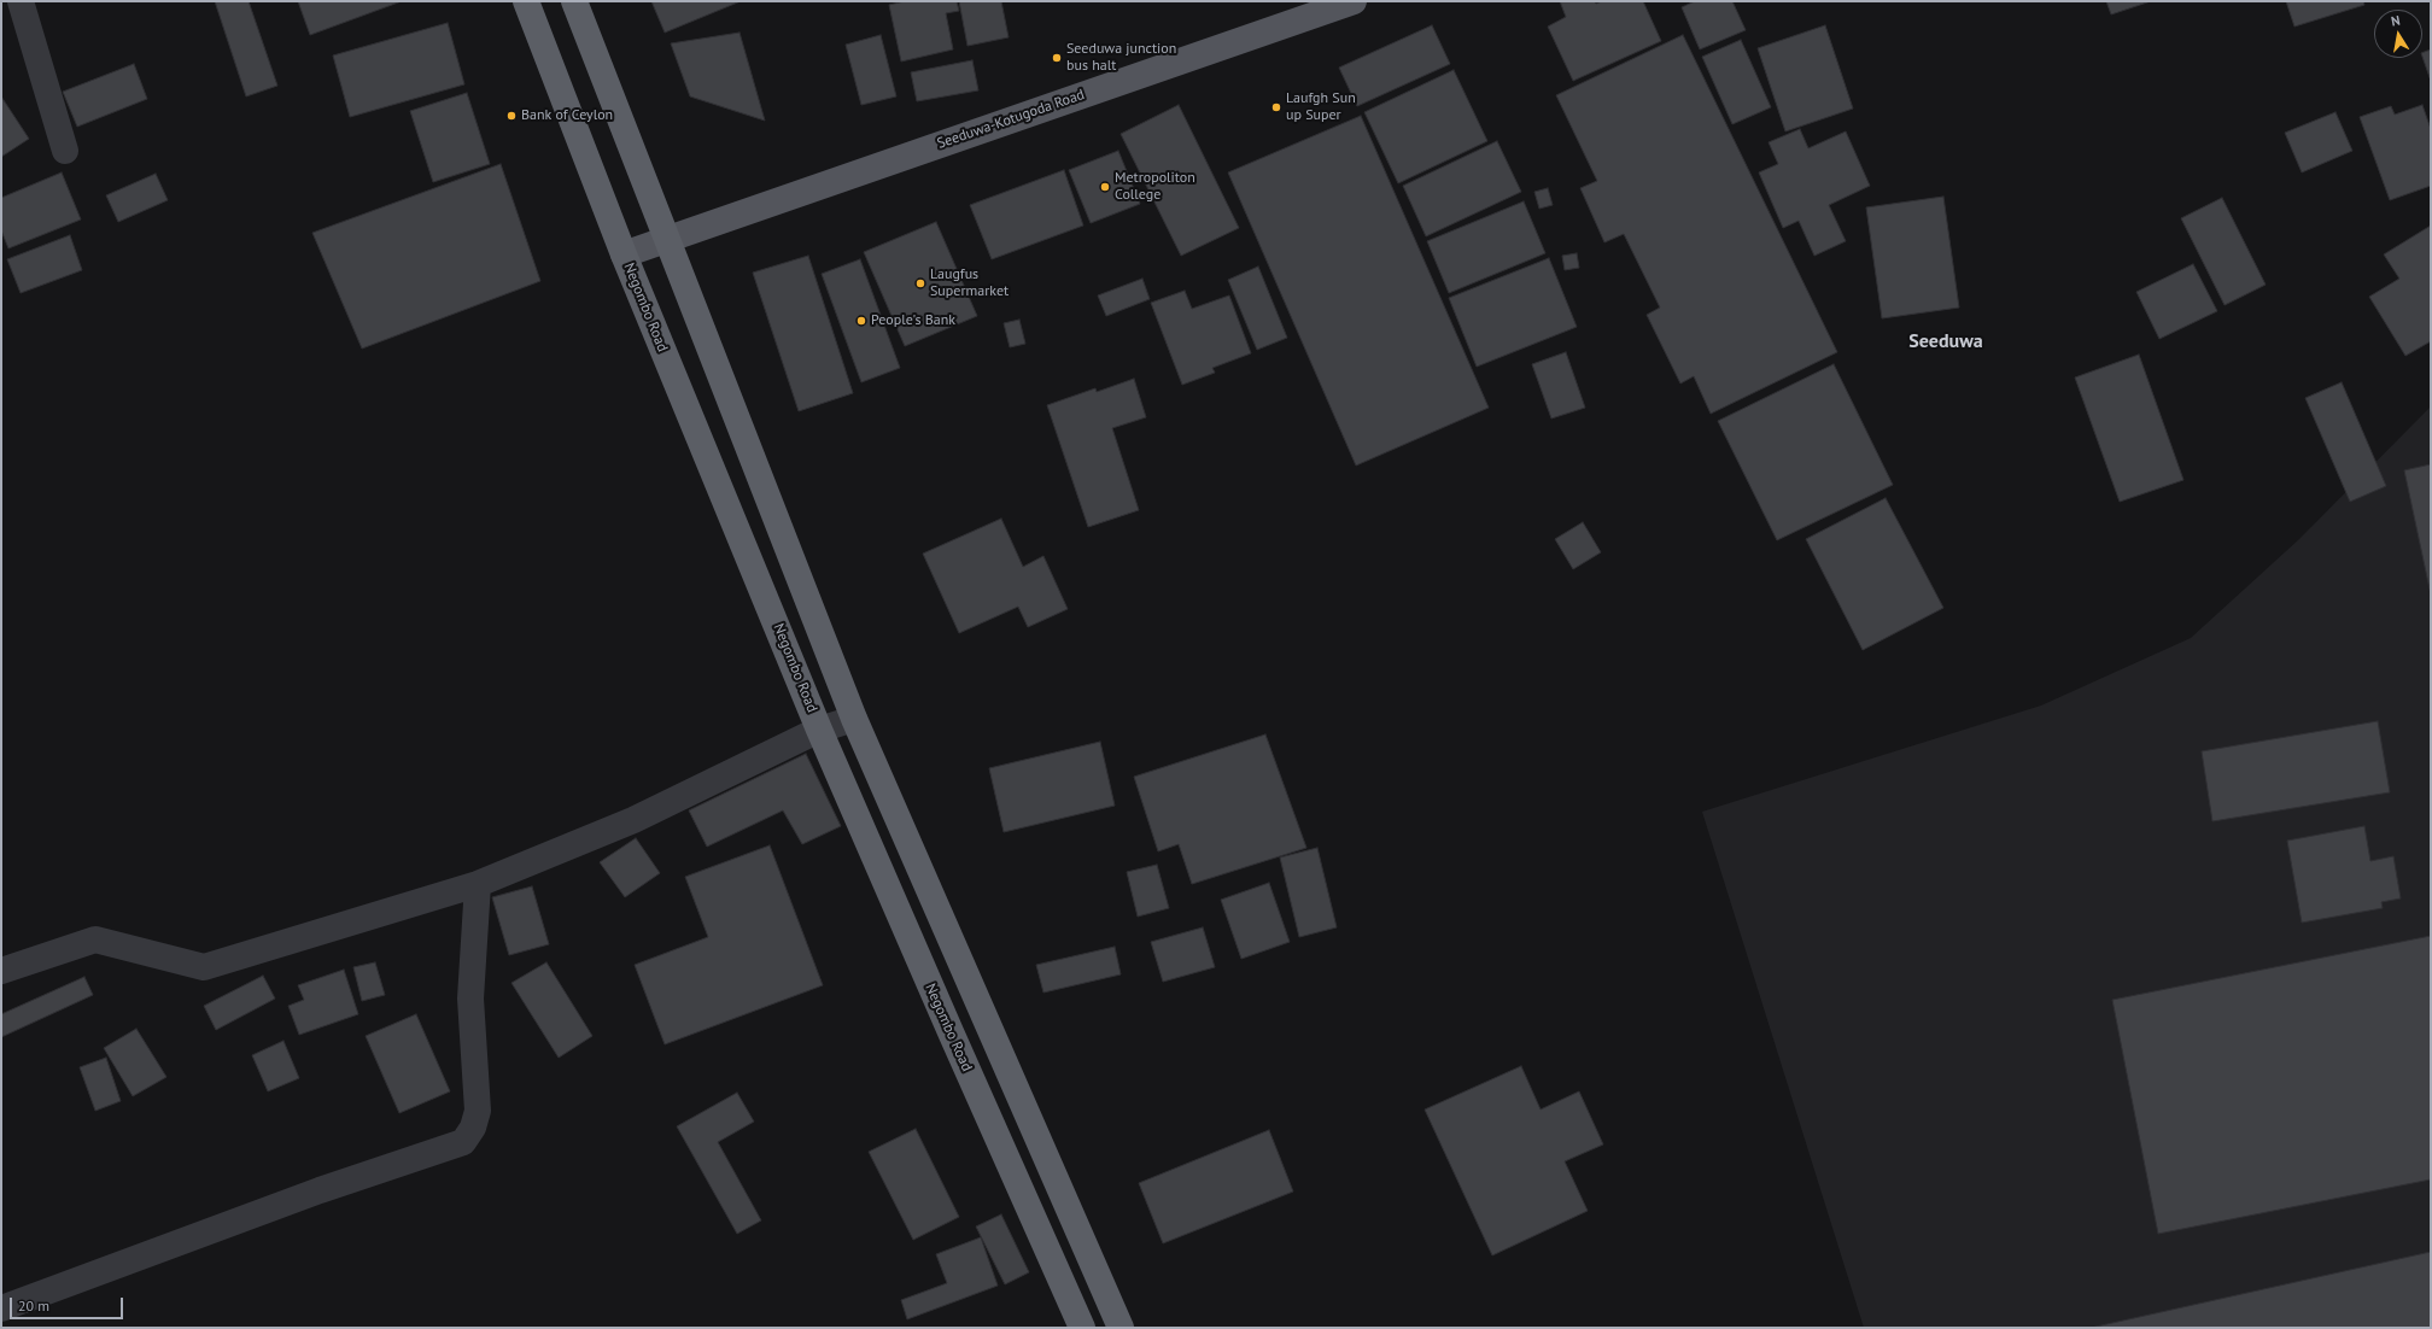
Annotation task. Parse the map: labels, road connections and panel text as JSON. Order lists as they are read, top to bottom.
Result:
{
  "streets": {
    "highway": ["Negombo Road"],
    "main road": ["Seeduwa-Kotugoda Road"]
  },
  "crossings": [
    ["Seeduwa-Kotugoda Road", "Negombo Road"]
  ],
  "districts": ["Seeduwa"],
  "places": [
    "Seeduwa junction bus halt",
    "Laufgh Sun up Super",
    "Bank of Ceylon",
    "Metropoliton College",
    "Laugfus Supermarket",
    "People's Bank"
  ],
  "scale_bar": "20 m",
  "north": "top"
}
